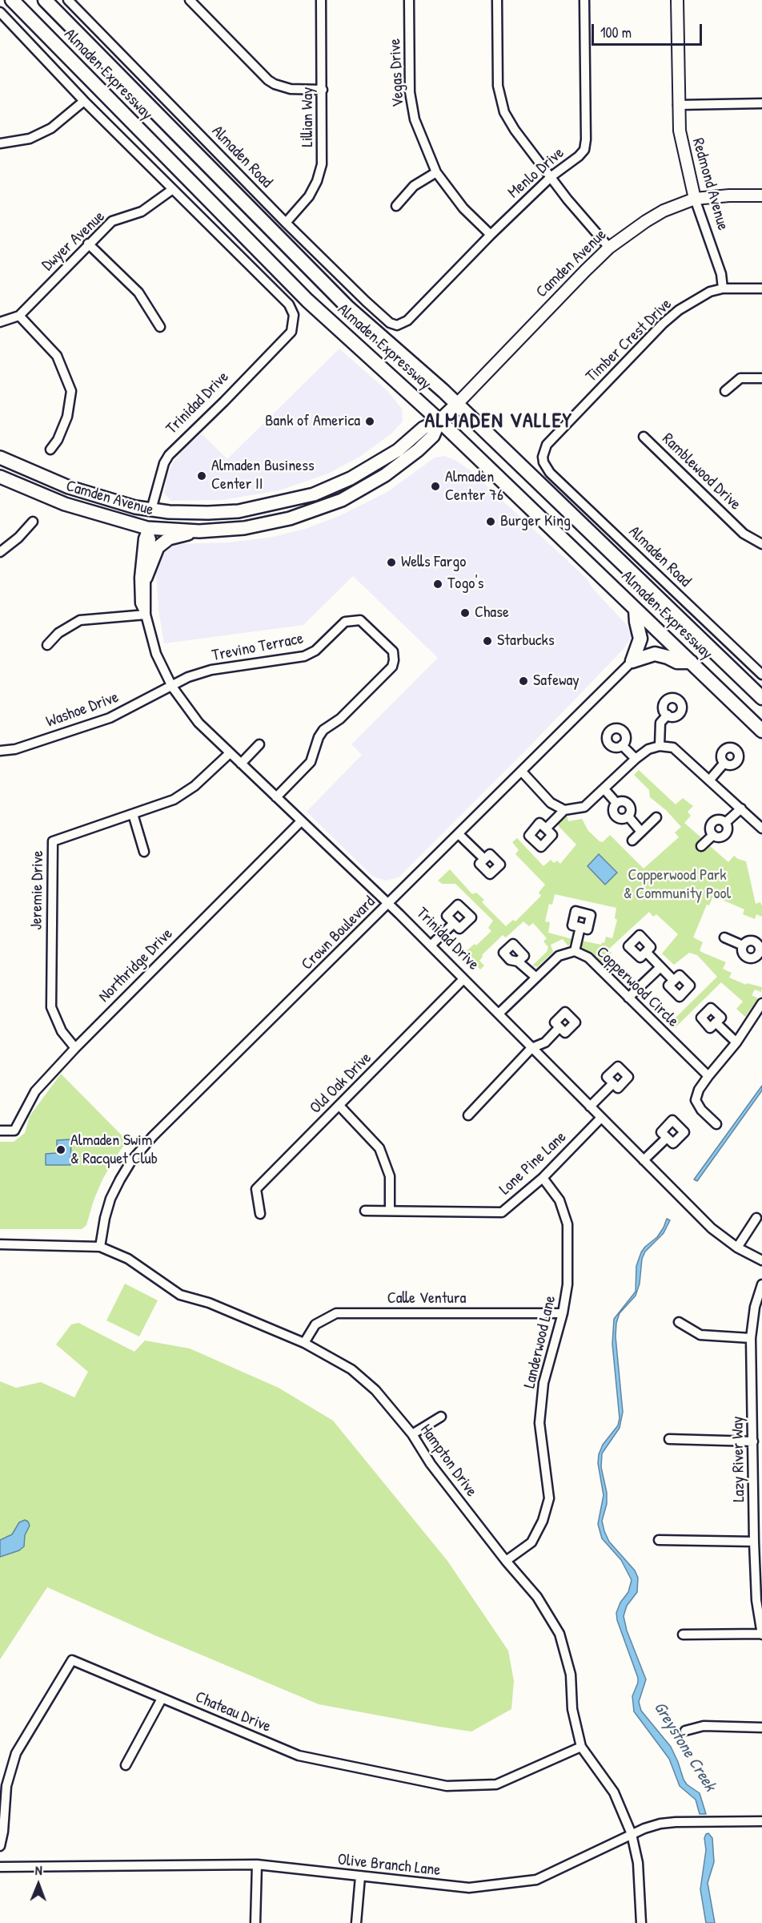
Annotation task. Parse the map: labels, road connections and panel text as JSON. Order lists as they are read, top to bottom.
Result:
{
  "streets": {
    "main road": ["Almaden Expressway", "Camden Avenue", "Trinidad Drive"],
    "street": [
      "Vegas Drive",
      "Lillian Way",
      "Almaden Road",
      "Menlo Drive",
      "Redmond Avenue",
      "Dwyer Avenue",
      "Timber Crest Drive",
      "Ramblewood Drive",
      "Trevino Terrace",
      "Washoe Drive",
      "Jeremie Drive",
      "Crown Boulevard",
      "Northridge Drive",
      "Copperwood Circle",
      "Old Oak Drive",
      "Lone Pine Lane",
      "Calle Ventura",
      "Landerwood Lane",
      "Lazy River Way",
      "Hampton Drive",
      "Chateau Drive",
      "Olive Branch Lane"
    ]
  },
  "crossings": [
    ["Vegas Drive", "Menlo Drive"],
    ["Almaden Expressway", "Camden Avenue"],
    ["Lillian Way", "Almaden Road"],
    ["Almaden Road", "Menlo Drive"],
    ["Almaden Road", "Timber Crest Drive"],
    ["Redmond Avenue", "Camden Avenue"],
    ["Redmond Avenue", "Timber Crest Drive"],
    ["Dwyer Avenue", "Trinidad Drive"],
    ["Camden Avenue", "Trinidad Drive"],
    ["Trinidad Drive", "Trevino Terrace"],
    ["Trinidad Drive", "Washoe Drive"],
    ["Trinidad Drive", "Jeremie Drive"],
    ["Trinidad Drive", "Crown Boulevard"],
    ["Trinidad Drive", "Northridge Drive"],
    ["Trinidad Drive", "Copperwood Circle"],
    ["Trinidad Drive", "Old Oak Drive"],
    ["Trinidad Drive", "Lone Pine Lane"],
    ["Trevino Terrace", "Washoe Drive"],
    ["Jeremie Drive", "Northridge Drive"],
    ["Crown Boulevard", "Hampton Drive"],
    ["Lone Pine Lane", "Landerwood Lane"],
    ["Calle Ventura", "Landerwood Lane"],
    ["Calle Ventura", "Hampton Drive"],
    ["Landerwood Lane", "Hampton Drive"],
    ["Hampton Drive", "Chateau Drive"],
    ["Hampton Drive", "Olive Branch Lane"]
  ],
  "districts": ["ALMADEN VALLEY"],
  "water": ["Greystone Creek"],
  "parks": ["Copperwood Park & Community Pool"],
  "places": [
    "Bank of America",
    "Almaden Business Center II",
    "Almaden Center 76",
    "Burger King",
    "Wells Fargo",
    "Togo's",
    "Chase",
    "Starbucks",
    "Safeway",
    "Almaden Swim & Racquet Club"
  ],
  "scale_bar": "100 m",
  "north": "top"
}
